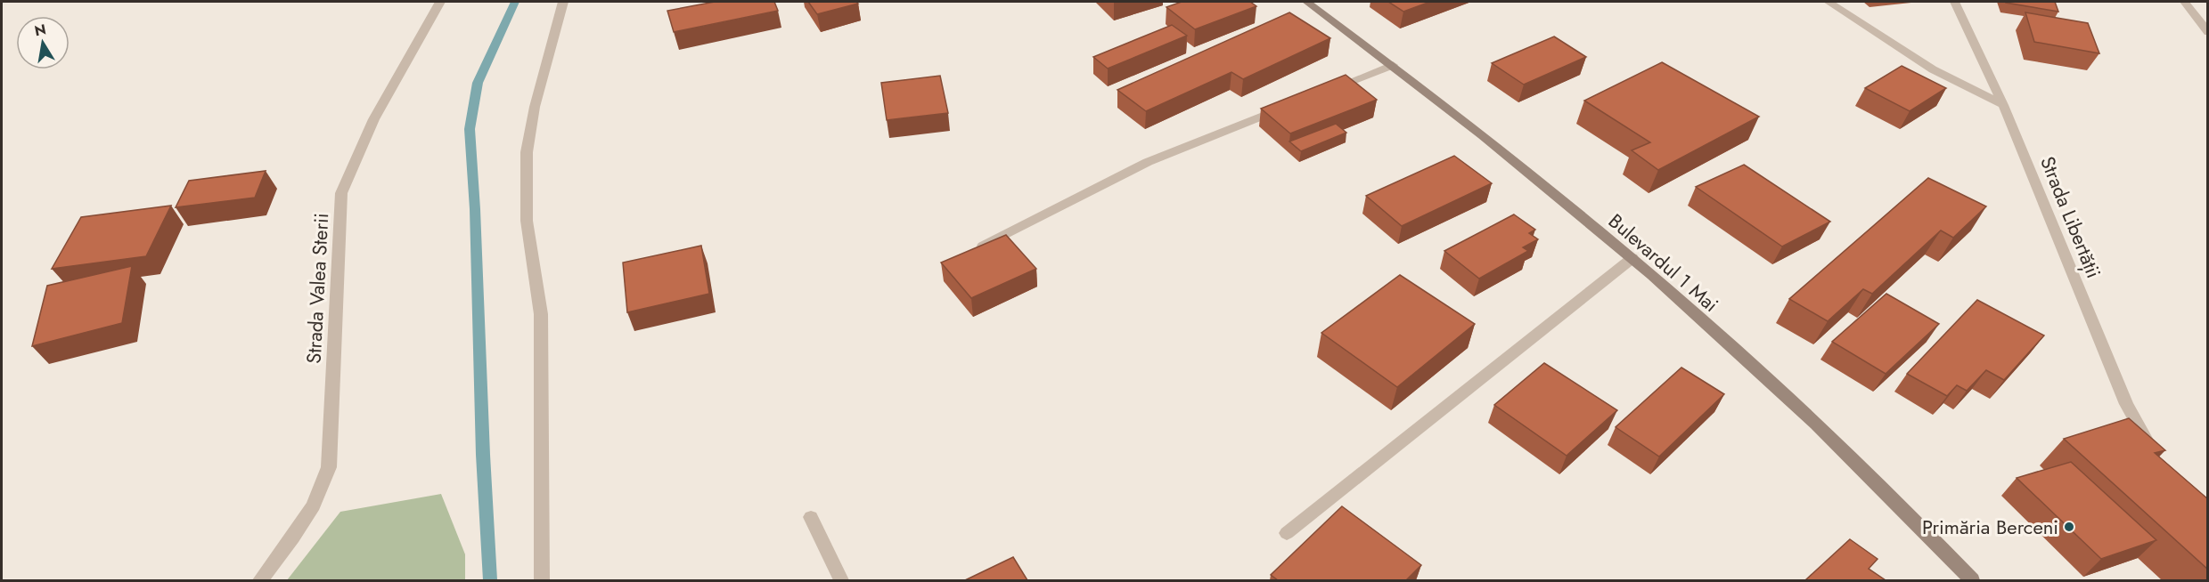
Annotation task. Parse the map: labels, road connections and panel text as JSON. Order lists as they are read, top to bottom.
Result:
{
  "streets": {
    "main road": ["Bulevardul 1 Mai"],
    "street": ["Strada Libertății", "Strada Valea Sterii"]
  },
  "places": ["Primăria Berceni"],
  "north": "top"
}
